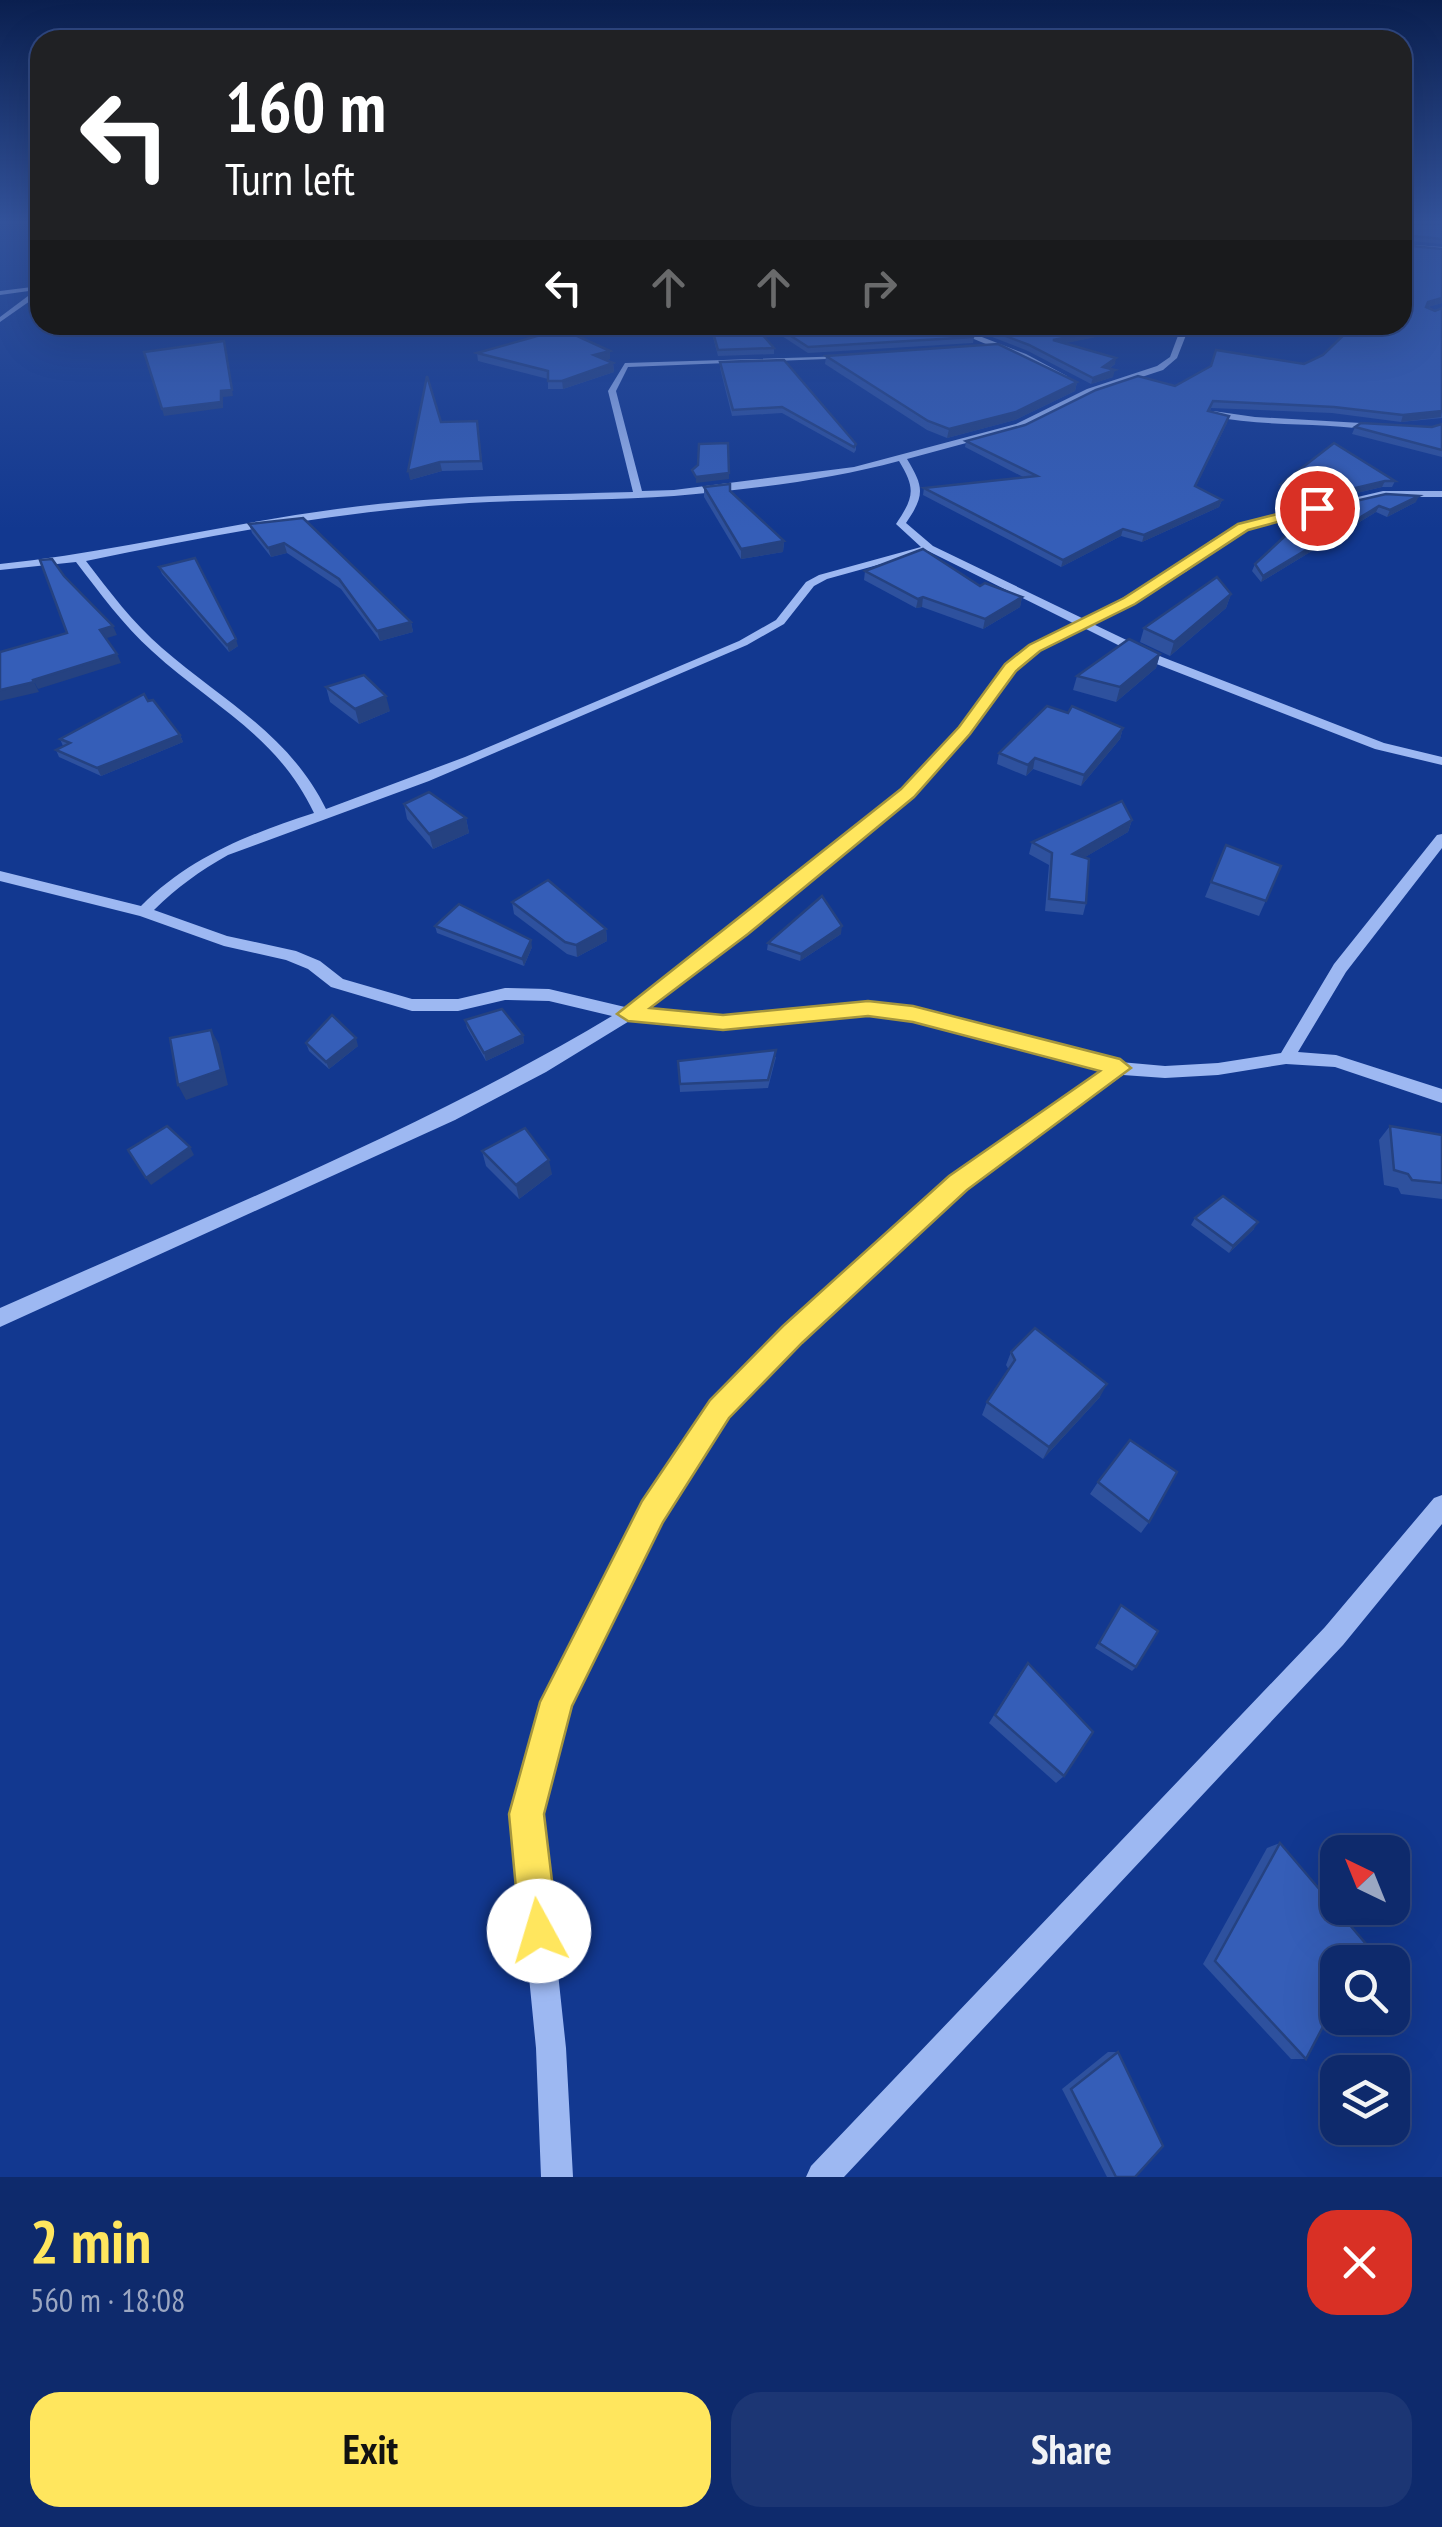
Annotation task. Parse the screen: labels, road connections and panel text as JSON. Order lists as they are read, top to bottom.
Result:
{
  "north": "top left",
  "page": {
    "turn": ["160 m", "Turn left"],
    "heading": ["2 min", "560 m · 18:08"],
    "buttons": ["Exit", "Share"]
  }
}
